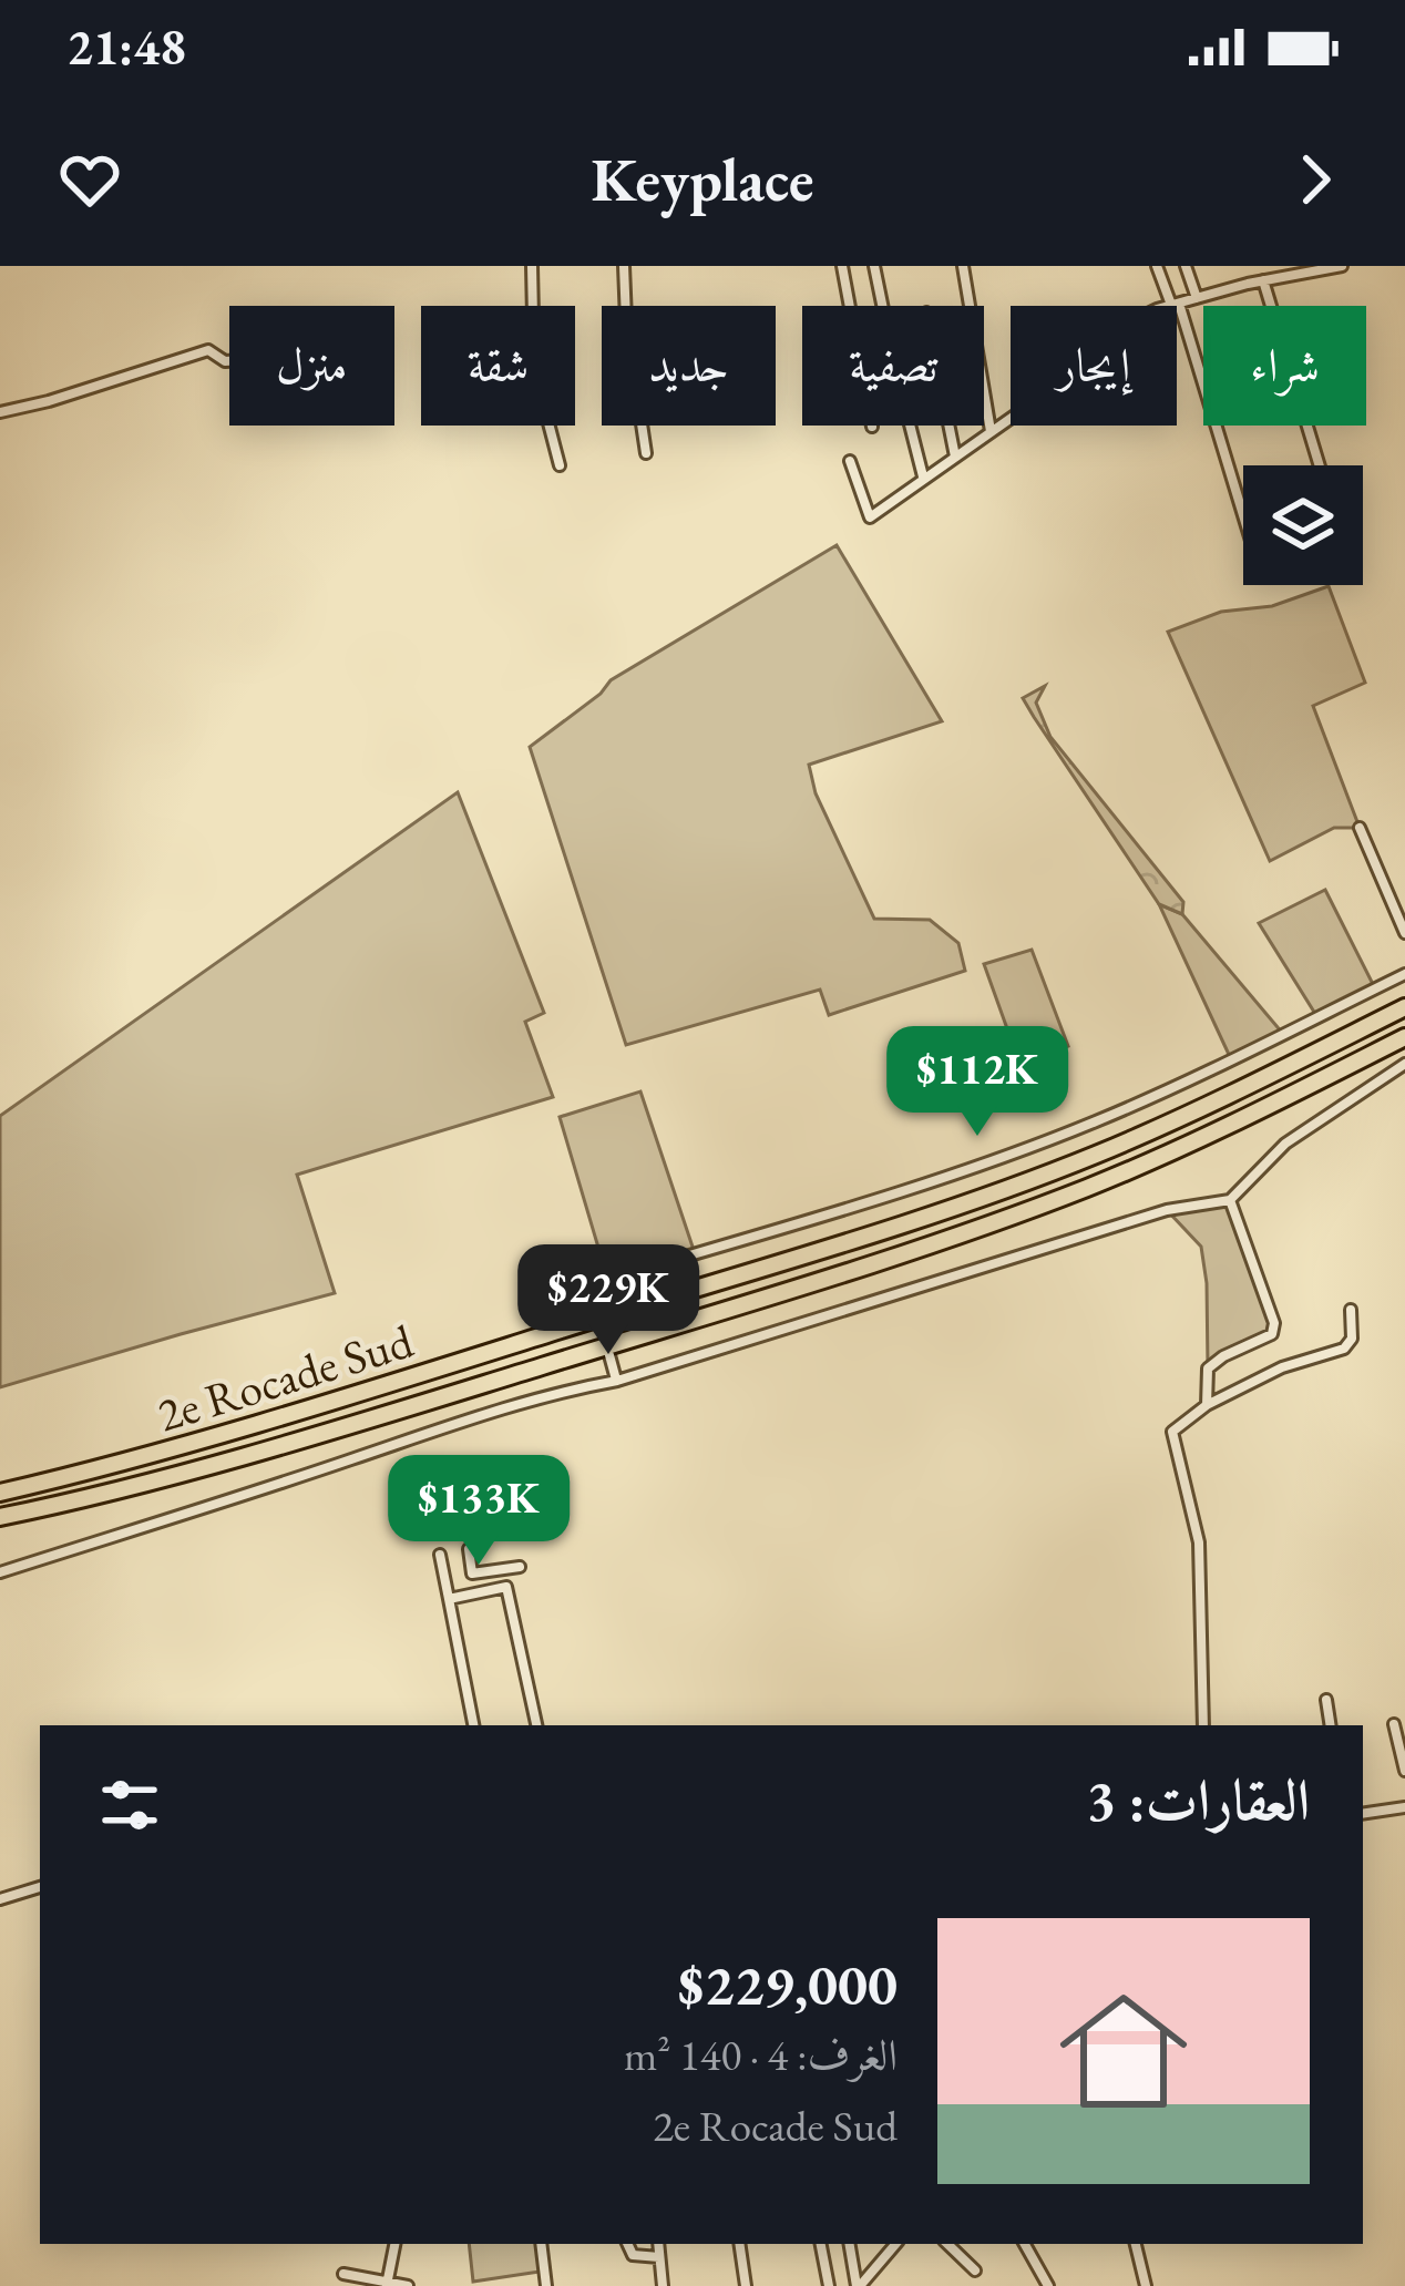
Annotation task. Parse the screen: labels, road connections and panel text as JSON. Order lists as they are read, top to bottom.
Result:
{
  "streets": {
    "highway": ["2e Rocade Sud"]
  },
  "page": {
    "status": "21:48",
    "header": "Keyplace",
    "chip": [
      "شراء",
      "إيجار",
      "تصفية",
      "جديد",
      "شقة",
      "منزل"
    ],
    "price": ["$112K", "$229K", "$133K"],
    "heading": "العقارات: 3",
    "list": [
      {
        "name": "$229,000",
        "note": "الغرف: 4 · 140 m² · 2e Rocade Sud"
      }
    ]
  }
}
